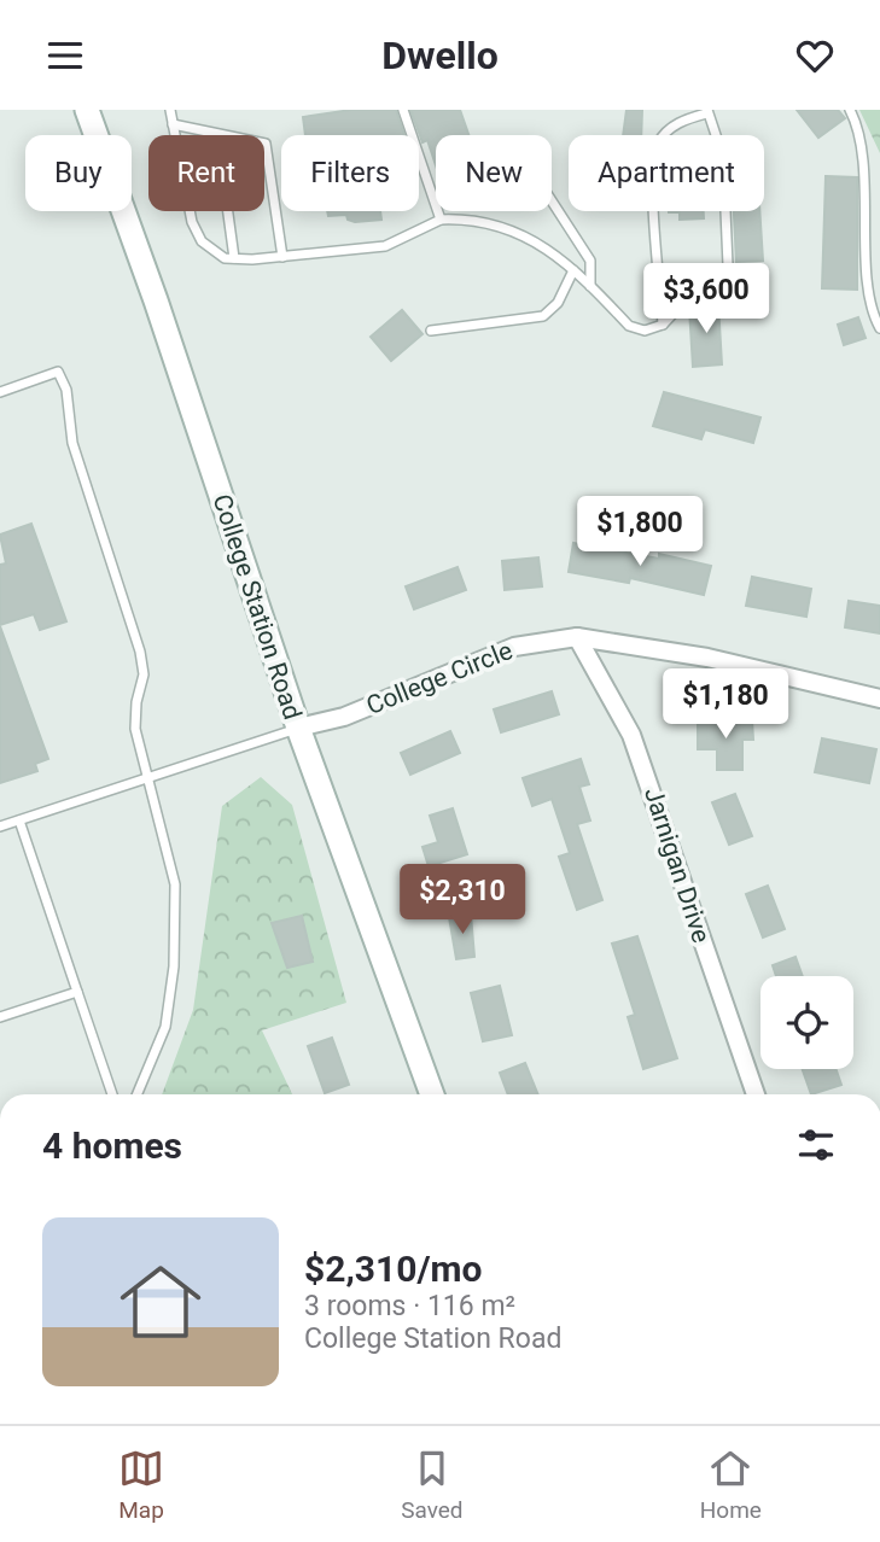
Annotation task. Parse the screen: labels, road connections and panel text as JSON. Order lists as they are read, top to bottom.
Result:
{
  "streets": {
    "main road": ["College Station Road"],
    "street": ["College Circle", "Jarnigan Drive"]
  },
  "crossings": [
    ["College Station Road", "College Circle"],
    ["College Circle", "Jarnigan Drive"]
  ],
  "page": {
    "header": "Dwello",
    "chip": [
      "Buy",
      "Rent",
      "Filters",
      "New",
      "Apartment"
    ],
    "price": [
      "$3,600",
      "$1,800",
      "$1,180",
      "$2,310"
    ],
    "heading": "4 homes",
    "list": [
      {
        "name": "$2,310/mo",
        "note": "3 rooms · 116 m² · College Station Road"
      }
    ],
    "tabs": ["Map", "Saved", "Home"]
  }
}
